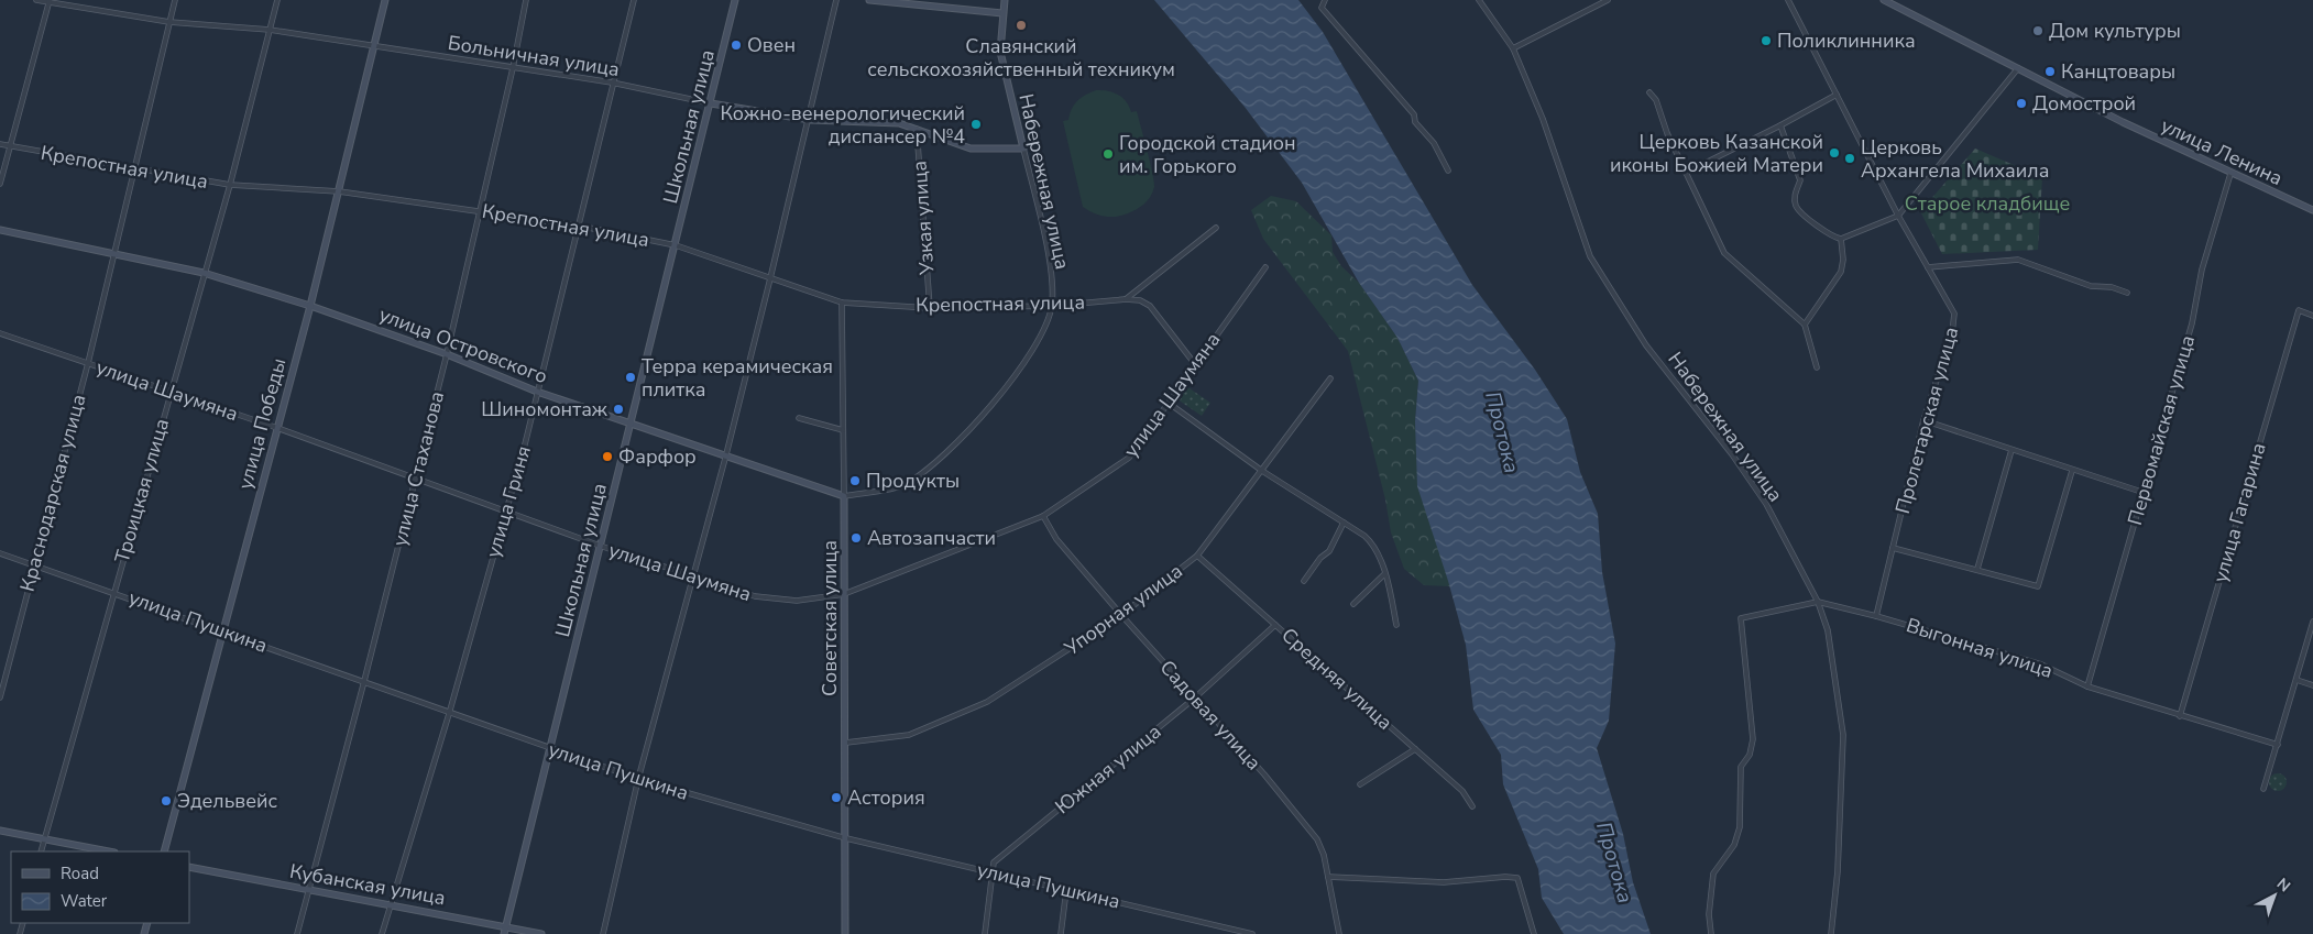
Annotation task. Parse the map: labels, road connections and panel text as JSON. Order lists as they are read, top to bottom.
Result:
{
  "streets": {
    "street": [
      "Больничная улица",
      "Школьная улица",
      "улица Ленина",
      "Крепостная улица",
      "Набережная улица",
      "Узкая улица",
      "улица Островского",
      "улица Шаумяна",
      "Пролетарская улица",
      "улица Победы",
      "Первомайская улица",
      "улица Стаханова",
      "Троицкая улица",
      "Краснодарская улица",
      "улица Гриня",
      "улица Гагарина",
      "Упорная улица",
      "Советская улица",
      "улица Пушкина",
      "Выгонная улица",
      "Средняя улица",
      "Садовая улица",
      "Южная улица",
      "Кубанская улица"
    ]
  },
  "crossings": [
    ["Больничная улица", "Школьная улица"],
    ["Больничная улица", "Набережная улица"],
    ["Больничная улица", "Узкая улица"],
    ["Больничная улица", "улица Победы"],
    ["Больничная улица", "улица Стаханова"],
    ["Больничная улица", "Троицкая улица"],
    ["Больничная улица", "Краснодарская улица"],
    ["Больничная улица", "улица Гриня"],
    ["Школьная улица", "Крепостная улица"],
    ["Школьная улица", "улица Островского"],
    ["Школьная улица", "улица Шаумяна"],
    ["Школьная улица", "улица Пушкина"],
    ["Школьная улица", "Кубанская улица"],
    ["улица Ленина", "Первомайская улица"],
    ["Крепостная улица", "Набережная улица"],
    ["Крепостная улица", "Узкая улица"],
    ["Крепостная улица", "улица Островского"],
    ["Крепостная улица", "улица Шаумяна"],
    ["Крепостная улица", "улица Победы"],
    ["Крепостная улица", "улица Стаханова"],
    ["Крепостная улица", "Троицкая улица"],
    ["Крепостная улица", "Краснодарская улица"],
    ["Крепостная улица", "улица Гриня"],
    ["Крепостная улица", "Советская улица"],
    ["Набережная улица", "улица Островского"],
    ["Набережная улица", "Выгонная улица"],
    ["улица Островского", "улица Победы"],
    ["улица Островского", "улица Стаханова"],
    ["улица Островского", "Троицкая улица"],
    ["улица Островского", "Краснодарская улица"],
    ["улица Островского", "улица Гриня"],
    ["улица Островского", "Советская улица"],
    ["улица Шаумяна", "улица Победы"],
    ["улица Шаумяна", "улица Стаханова"],
    ["улица Шаумяна", "Троицкая улица"],
    ["улица Шаумяна", "Краснодарская улица"],
    ["улица Шаумяна", "улица Гриня"],
    ["улица Шаумяна", "Советская улица"],
    ["улица Шаумяна", "Садовая улица"],
    ["Пролетарская улица", "Выгонная улица"],
    ["улица Победы", "улица Пушкина"],
    ["Первомайская улица", "Выгонная улица"],
    ["улица Стаханова", "улица Пушкина"],
    ["улица Стаханова", "Кубанская улица"],
    ["Троицкая улица", "улица Пушкина"],
    ["Краснодарская улица", "улица Пушкина"],
    ["улица Гриня", "улица Пушкина"],
    ["улица Гриня", "Кубанская улица"],
    ["улица Гагарина", "Выгонная улица"],
    ["Упорная улица", "Советская улица"],
    ["Упорная улица", "Средняя улица"],
    ["Упорная улица", "Садовая улица"],
    ["Советская улица", "улица Пушкина"],
    ["улица Пушкина", "Южная улица"],
    ["Средняя улица", "Южная улица"],
    ["Садовая улица", "Южная улица"]
  ],
  "water": ["Протока"],
  "parks": ["Старое кладбище"],
  "places": [
    "Славянский сельскохозяйственный техникум",
    "Дом культуры",
    "Поликлинника",
    "Овен",
    "Канцтовары",
    "Домострой",
    "Кожно-венерологический диспансер №4",
    "Церковь Казанской иконы Божией Матери",
    "Городской cтадион им. Горького",
    "Церковь Архангела Михаила",
    "Терра керамическая плитка",
    "Шиномонтаж",
    "Фарфор",
    "Продукты",
    "Автозапчасти",
    "Астория",
    "Эдельвейс"
  ],
  "legend": ["Road", "Water"],
  "north": "top right"
}
